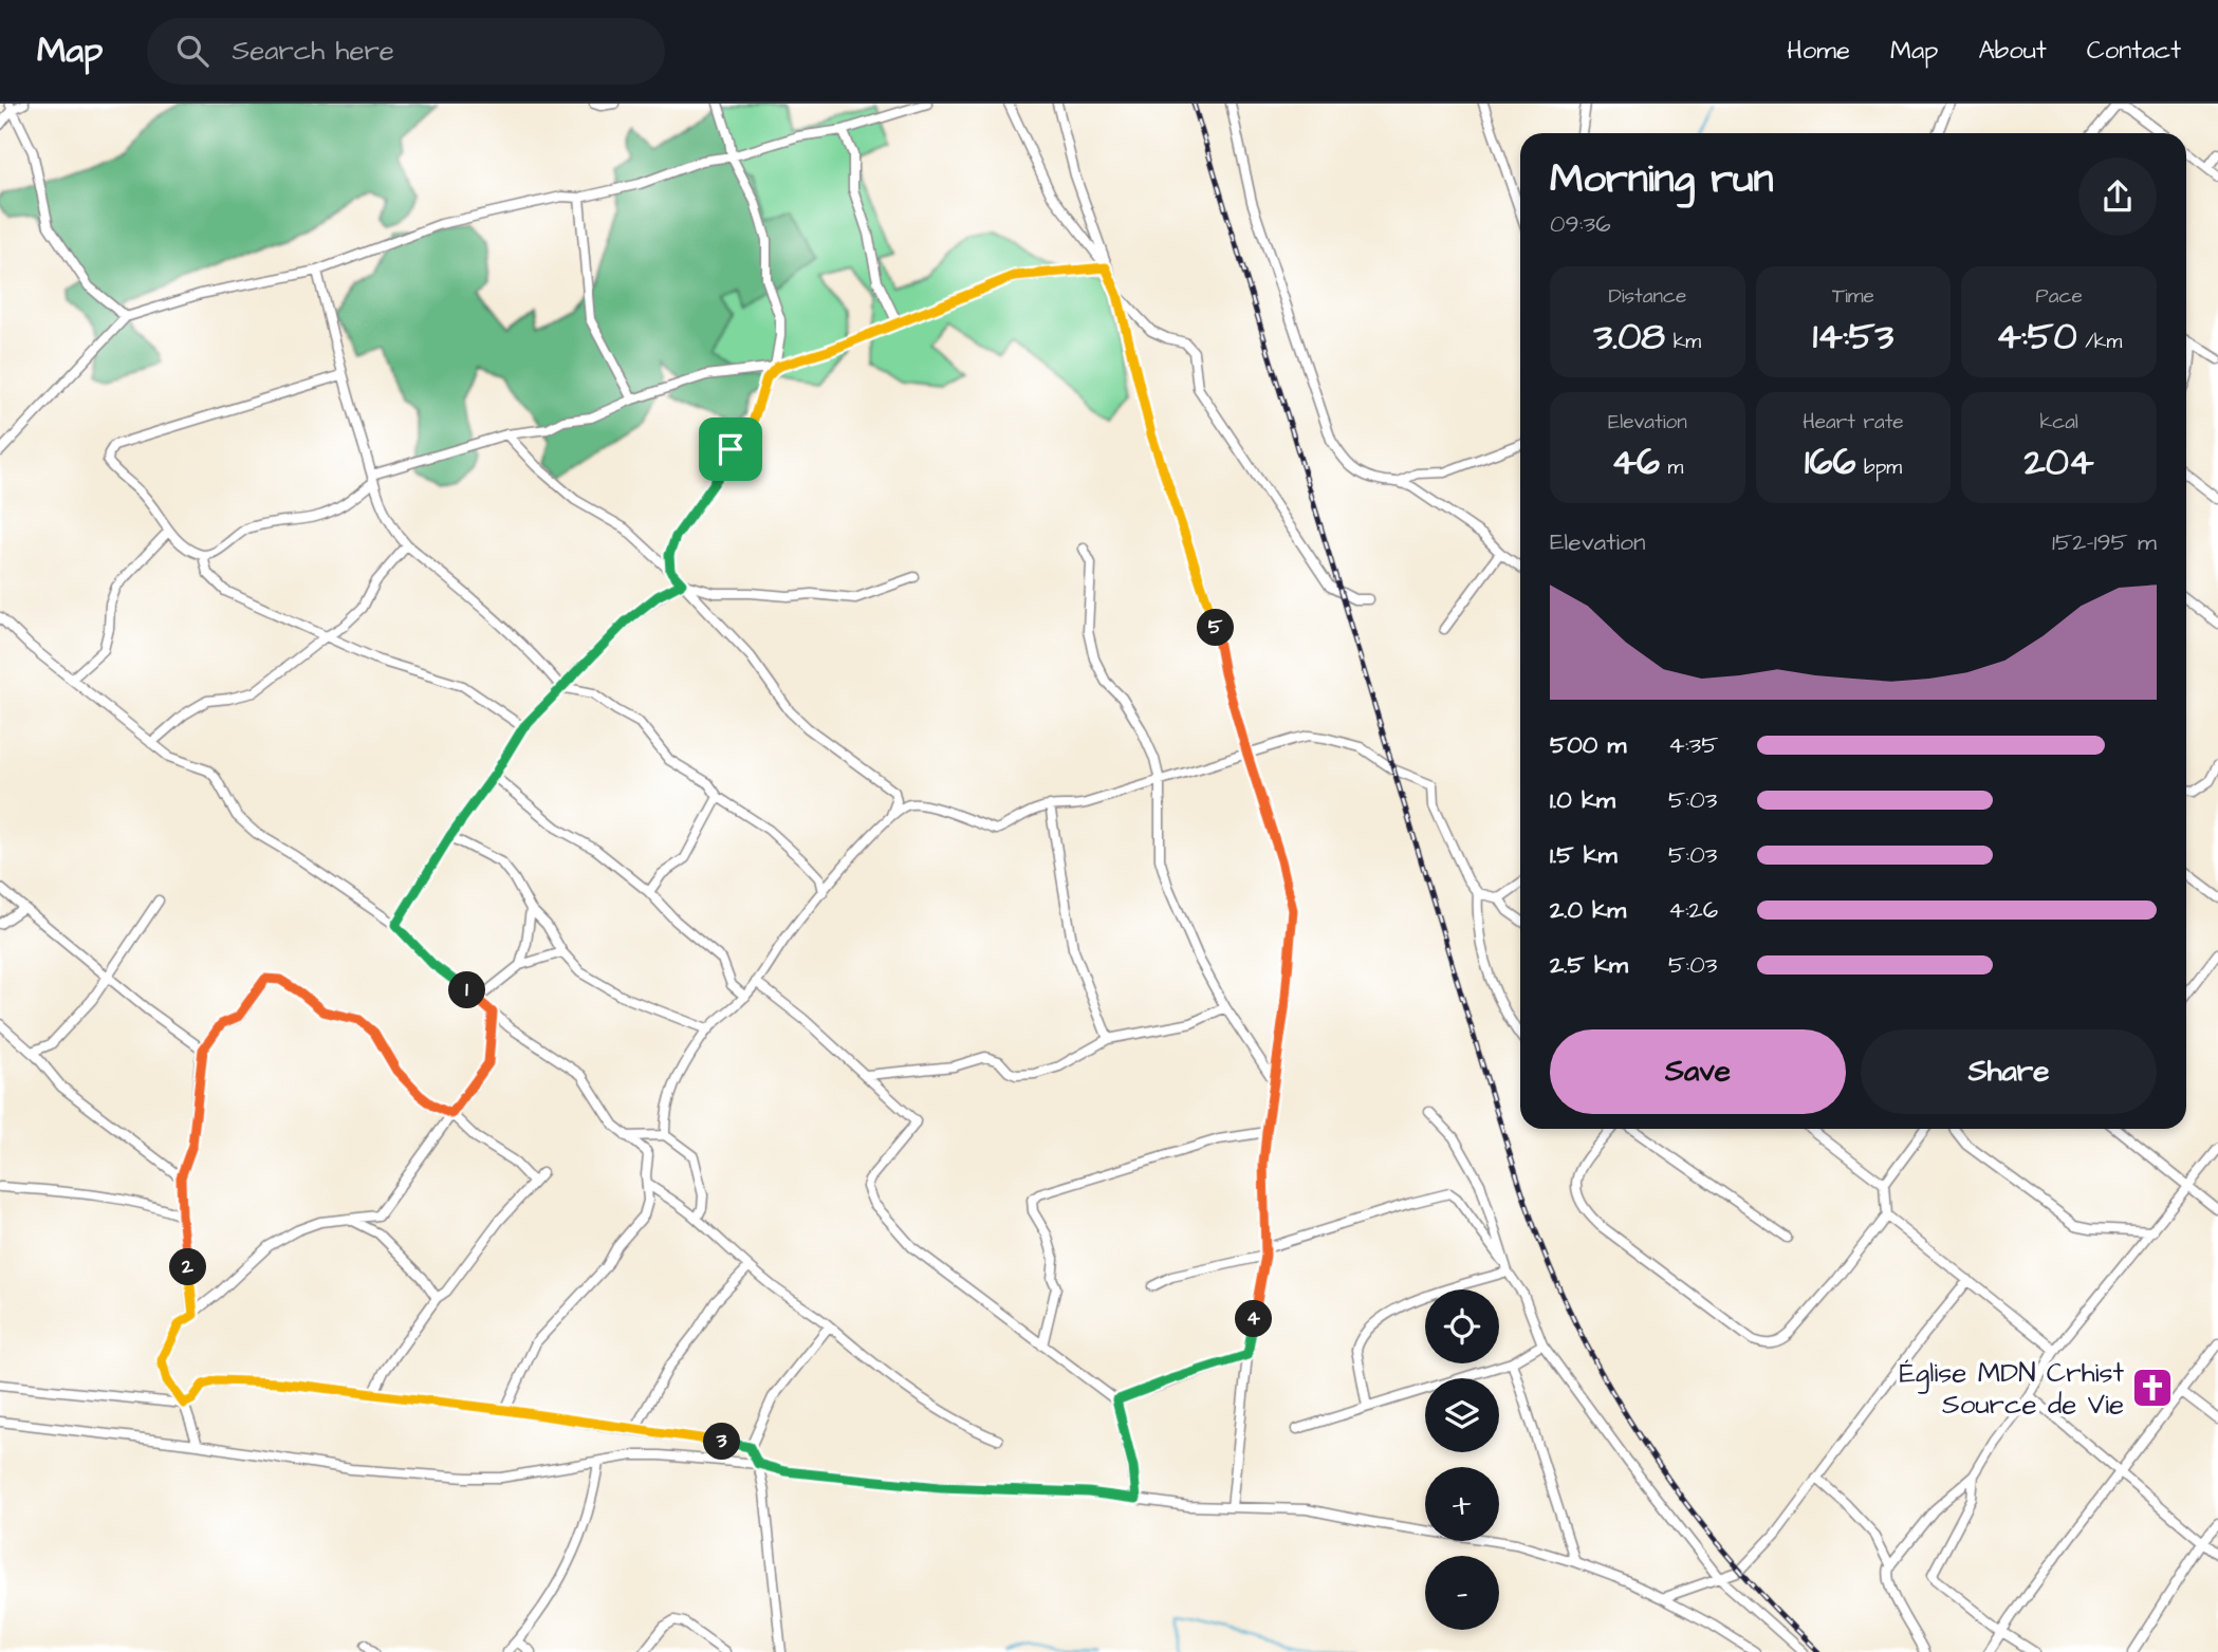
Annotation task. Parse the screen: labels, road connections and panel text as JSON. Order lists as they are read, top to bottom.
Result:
{
  "places": {
    "church": ["Église MDN Crhist Source de Vie"]
  },
  "page": {
    "header": "Map",
    "search": "Search here",
    "nav": [
      "Home",
      "Map",
      "About",
      "Contact"
    ],
    "heading": ["Morning run", "09:36"],
    "stats": [
      ["Distance", "3.08 km"],
      ["Time", "14:53"],
      ["Pace", "4:50 /km"],
      ["Elevation", "46 m"],
      ["Heart rate", "166 bpm"],
      ["kcal", "204"]
    ],
    "chart": ["Elevation", "152–195 m"],
    "pins": [
      "5",
      "1",
      "2",
      "4",
      "3"
    ],
    "list": [
      {
        "name": "500 m",
        "note": "4:35"
      },
      {
        "name": "1.0 km",
        "note": "5:03"
      },
      {
        "name": "1.5 km",
        "note": "5:03"
      },
      {
        "name": "2.0 km",
        "note": "4:26"
      },
      {
        "name": "2.5 km",
        "note": "5:03"
      }
    ],
    "buttons": ["Save", "Share"],
    "map_buttons": ["+", "−"]
  }
}
